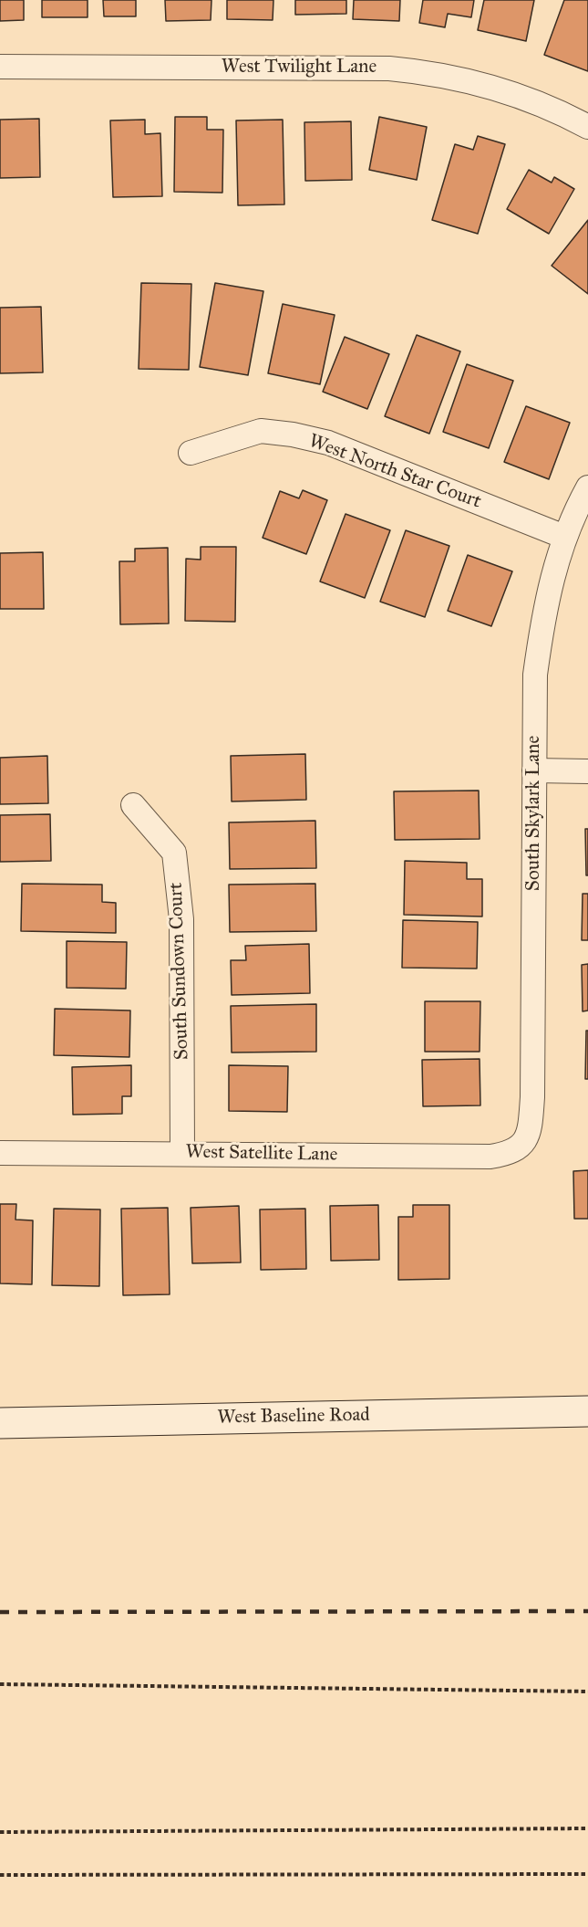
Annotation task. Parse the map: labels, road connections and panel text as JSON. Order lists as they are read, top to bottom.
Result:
{
  "streets": {
    "main road": ["West Baseline Road"],
    "street": [
      "West Twilight Lane",
      "West North Star Court",
      "South Skylark Lane",
      "South Sundown Court",
      "West Satellite Lane"
    ]
  },
  "crossings": [
    ["West North Star Court", "South Skylark Lane"],
    ["South Skylark Lane", "West Satellite Lane"],
    ["South Sundown Court", "West Satellite Lane"]
  ]
}
